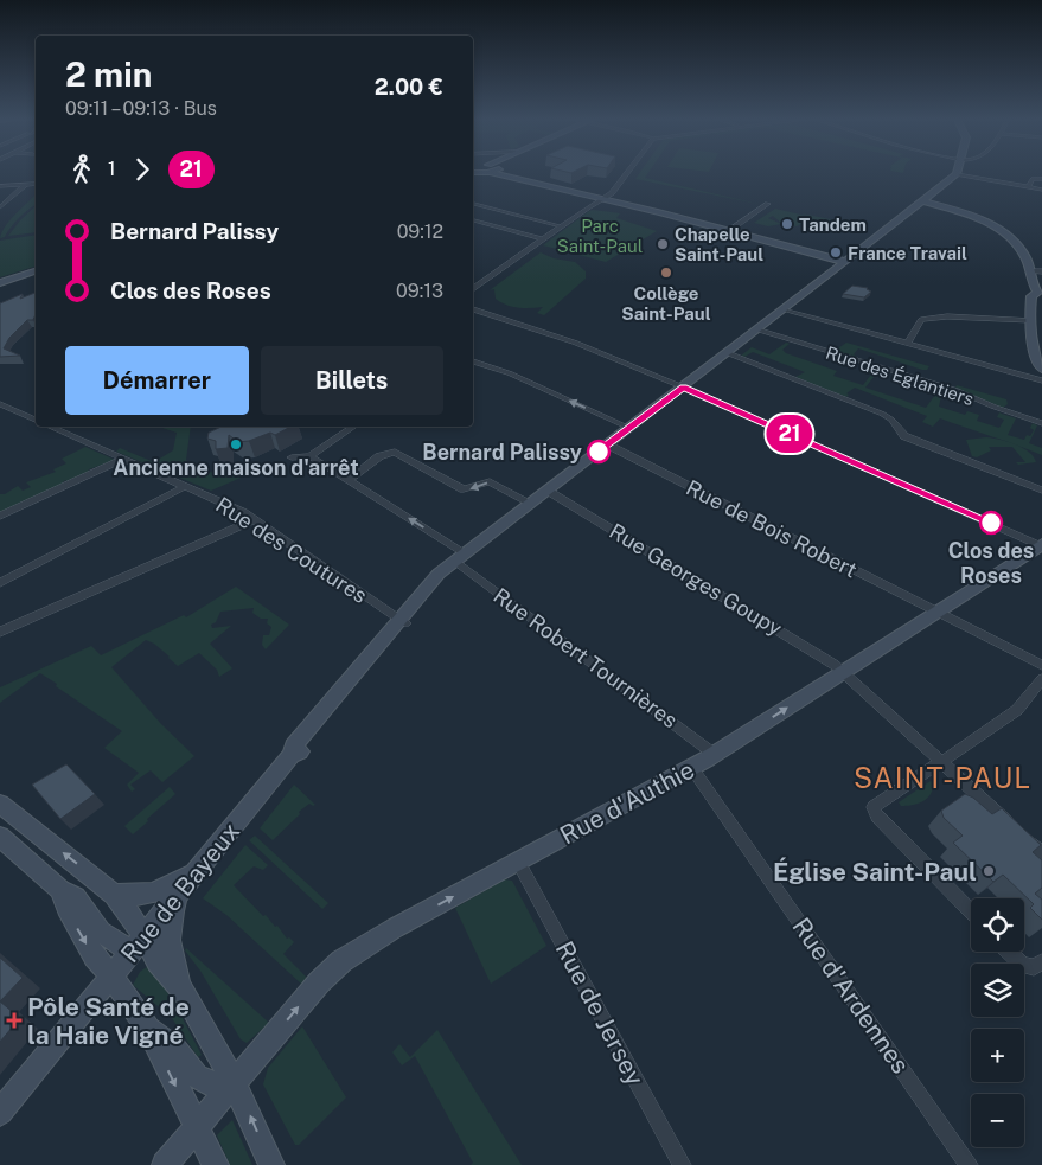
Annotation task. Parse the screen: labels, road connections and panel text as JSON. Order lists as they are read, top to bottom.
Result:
{
  "streets": {
    "street": [
      "Rue des Églantiers",
      "Rue de Bois Robert",
      "Rue des Coutures",
      "Rue Georges Goupy",
      "Rue Robert Tournières",
      "Rue d'Authie",
      "Rue de Bayeux",
      "Rue d'Ardennes",
      "Rue de Jersey"
    ]
  },
  "crossings": [
    ["Rue des Églantiers", "Rue de Bayeux"],
    ["Rue de Bois Robert", "Rue d'Authie"],
    ["Rue de Bois Robert", "Rue de Bayeux"],
    ["Rue des Coutures", "Rue de Bayeux"],
    ["Rue Georges Goupy", "Rue d'Authie"],
    ["Rue Georges Goupy", "Rue de Bayeux"],
    ["Rue Robert Tournières", "Rue d'Authie"],
    ["Rue Robert Tournières", "Rue de Bayeux"],
    ["Rue d'Authie", "Rue d'Ardennes"],
    ["Rue d'Authie", "Rue de Jersey"]
  ],
  "one_way": ["Rue d'Authie"],
  "districts": ["SAINT-PAUL"],
  "parks": ["Parc Saint-Paul"],
  "places": {
    "other": [
      "Tandem",
      "Chapelle Saint-Paul",
      "France Travail",
      "Collège Saint-Paul",
      "Ancienne maison d'arrêt",
      "Bernard Palissy",
      "Clos des Roses",
      "Église Saint-Paul"
    ],
    "health": ["Pôle Santé de la Haie Vigné"]
  },
  "lines": ["bus line 21"],
  "page": {
    "on_map": "21",
    "heading": ["2 min", "09:11 – 09:13 · Bus", "2.00 €"],
    "legs": ["1", "21"],
    "list": [
      {
        "name": "Bernard Palissy",
        "value": "09:12"
      },
      {
        "name": "Clos des Roses",
        "value": "09:13"
      }
    ],
    "buttons": ["Démarrer", "Billets"],
    "map_buttons": ["+", "−"]
  }
}
